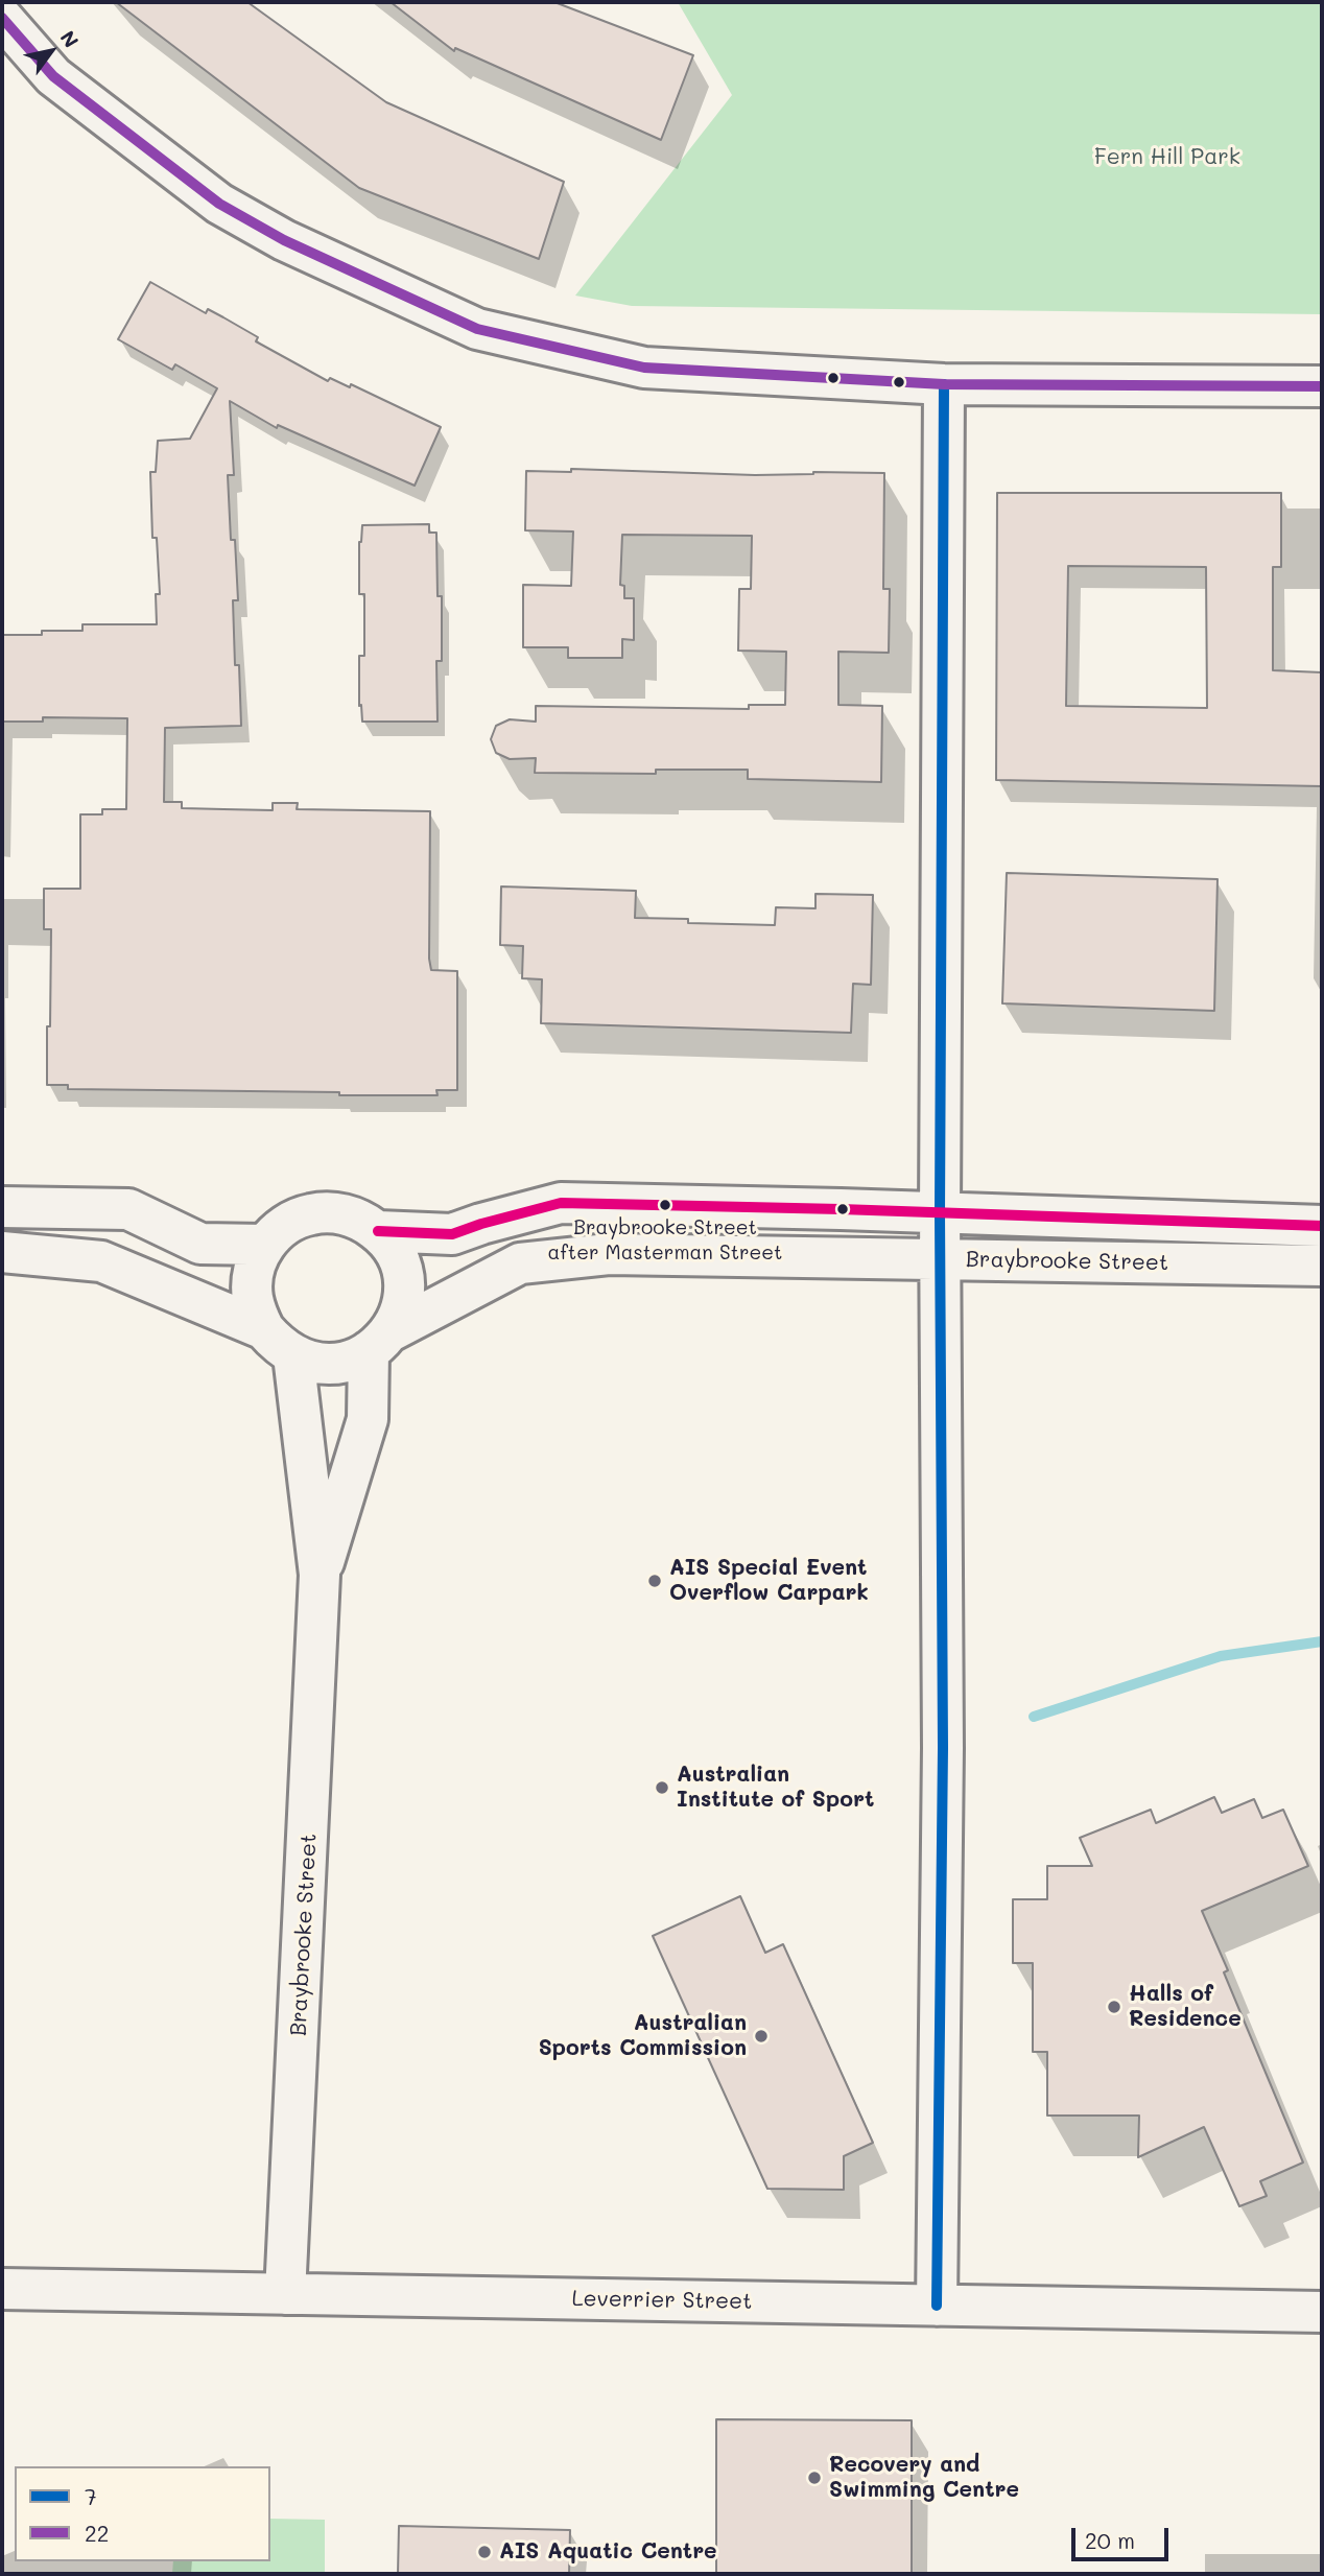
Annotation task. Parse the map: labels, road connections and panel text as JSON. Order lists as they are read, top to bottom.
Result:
{
  "streets": {
    "street": ["Braybrooke Street", "Leverrier Street"]
  },
  "crossings": [
    ["Braybrooke Street", "Leverrier Street"]
  ],
  "parks": ["Fern Hill Park"],
  "places": [
    "Braybrooke Street after Masterman Street",
    "AIS Special Event Overflow Carpark",
    "Australian Institute of Sport",
    "Halls of Residence",
    "Australian Sports Commission",
    "Recovery and Swimming Centre",
    "AIS Aquatic Centre"
  ],
  "lines": ["transit line 22", "transit line 7"],
  "legend": ["7", "22"],
  "scale_bar": "20 m",
  "north": "top right"
}
